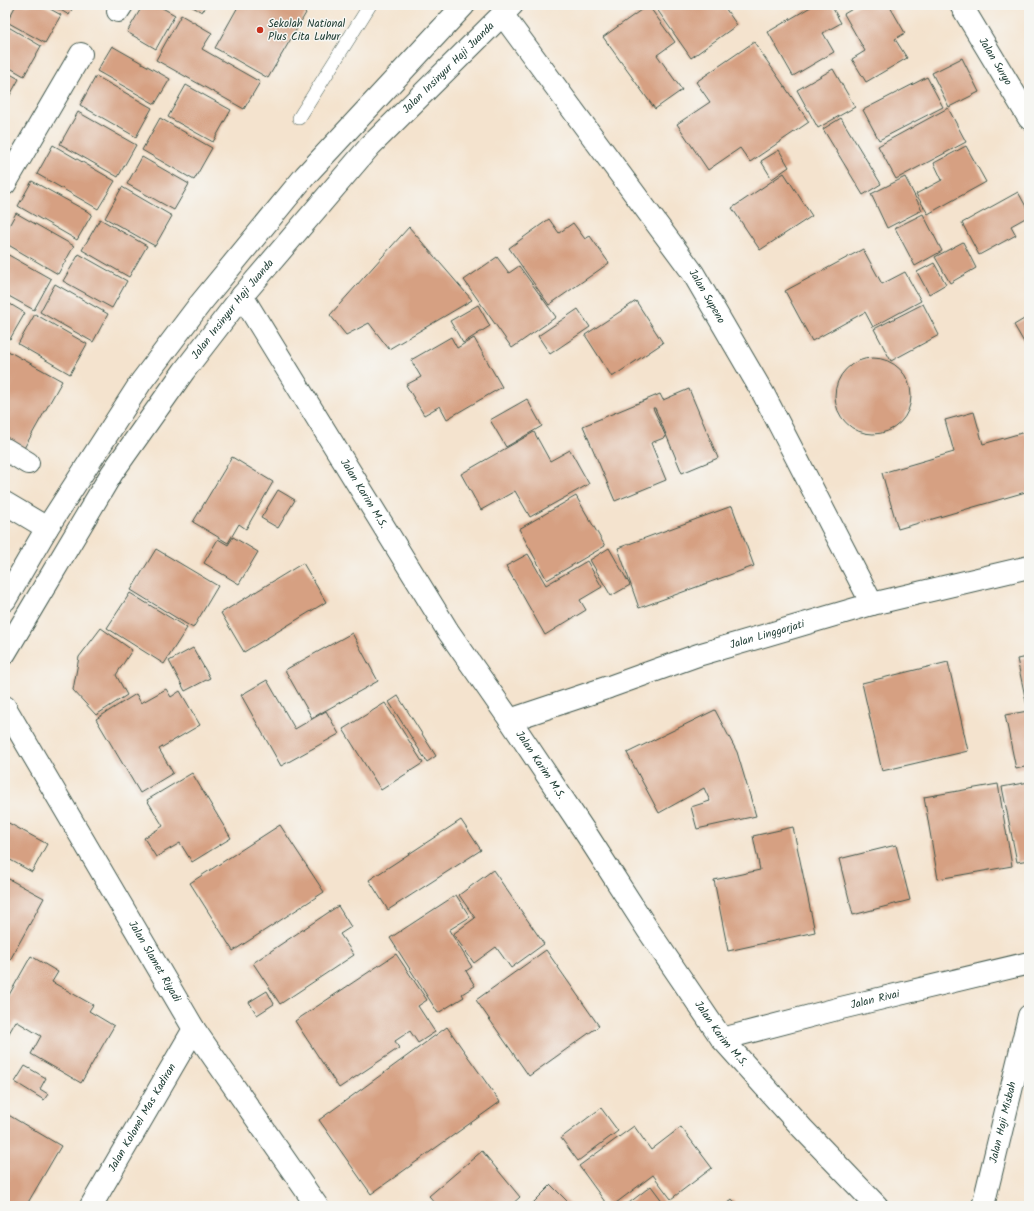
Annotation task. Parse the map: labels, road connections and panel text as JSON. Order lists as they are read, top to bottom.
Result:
{
  "streets": {
    "street": [
      "Jalan Suryo",
      "Jalan Insinyur Haji Juanda",
      "Jalan Supeno",
      "Jalan Karim M.S.",
      "Jalan Linggarjati",
      "Jalan Slamet Riyadi",
      "Jalan Rivai",
      "Jalan Kolonel Mas Kadiran",
      "Jalan Haji Misbah"
    ]
  },
  "crossings": [
    ["Jalan Insinyur Haji Juanda", "Jalan Supeno"],
    ["Jalan Insinyur Haji Juanda", "Jalan Karim M.S."],
    ["Jalan Supeno", "Jalan Linggarjati"],
    ["Jalan Karim M.S.", "Jalan Linggarjati"],
    ["Jalan Karim M.S.", "Jalan Rivai"],
    ["Jalan Slamet Riyadi", "Jalan Kolonel Mas Kadiran"]
  ],
  "places": ["Sekolah National Plus Cita Luhur"]
}
